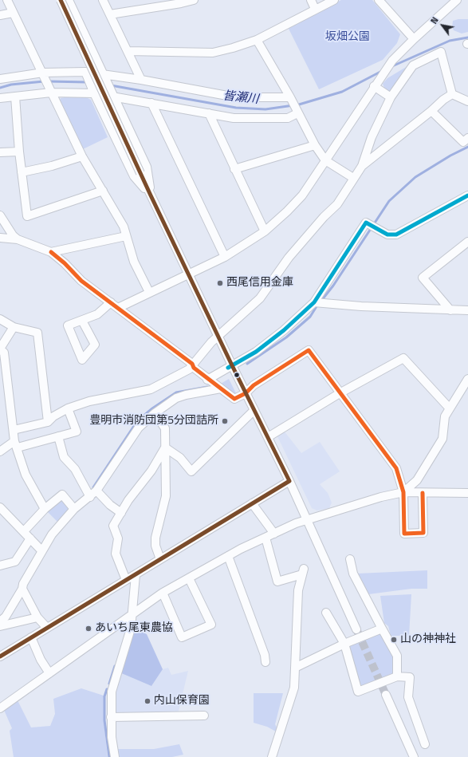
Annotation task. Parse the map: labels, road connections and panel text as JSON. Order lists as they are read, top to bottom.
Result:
{
  "water": ["皆瀬川"],
  "parks": ["坂畑公園"],
  "places": [
    "西尾信用金庫",
    "豊明市消防団第5分団詰所",
    "あいち尾東農協",
    "山の神神社",
    "内山保育園"
  ],
  "north": "top left"
}
